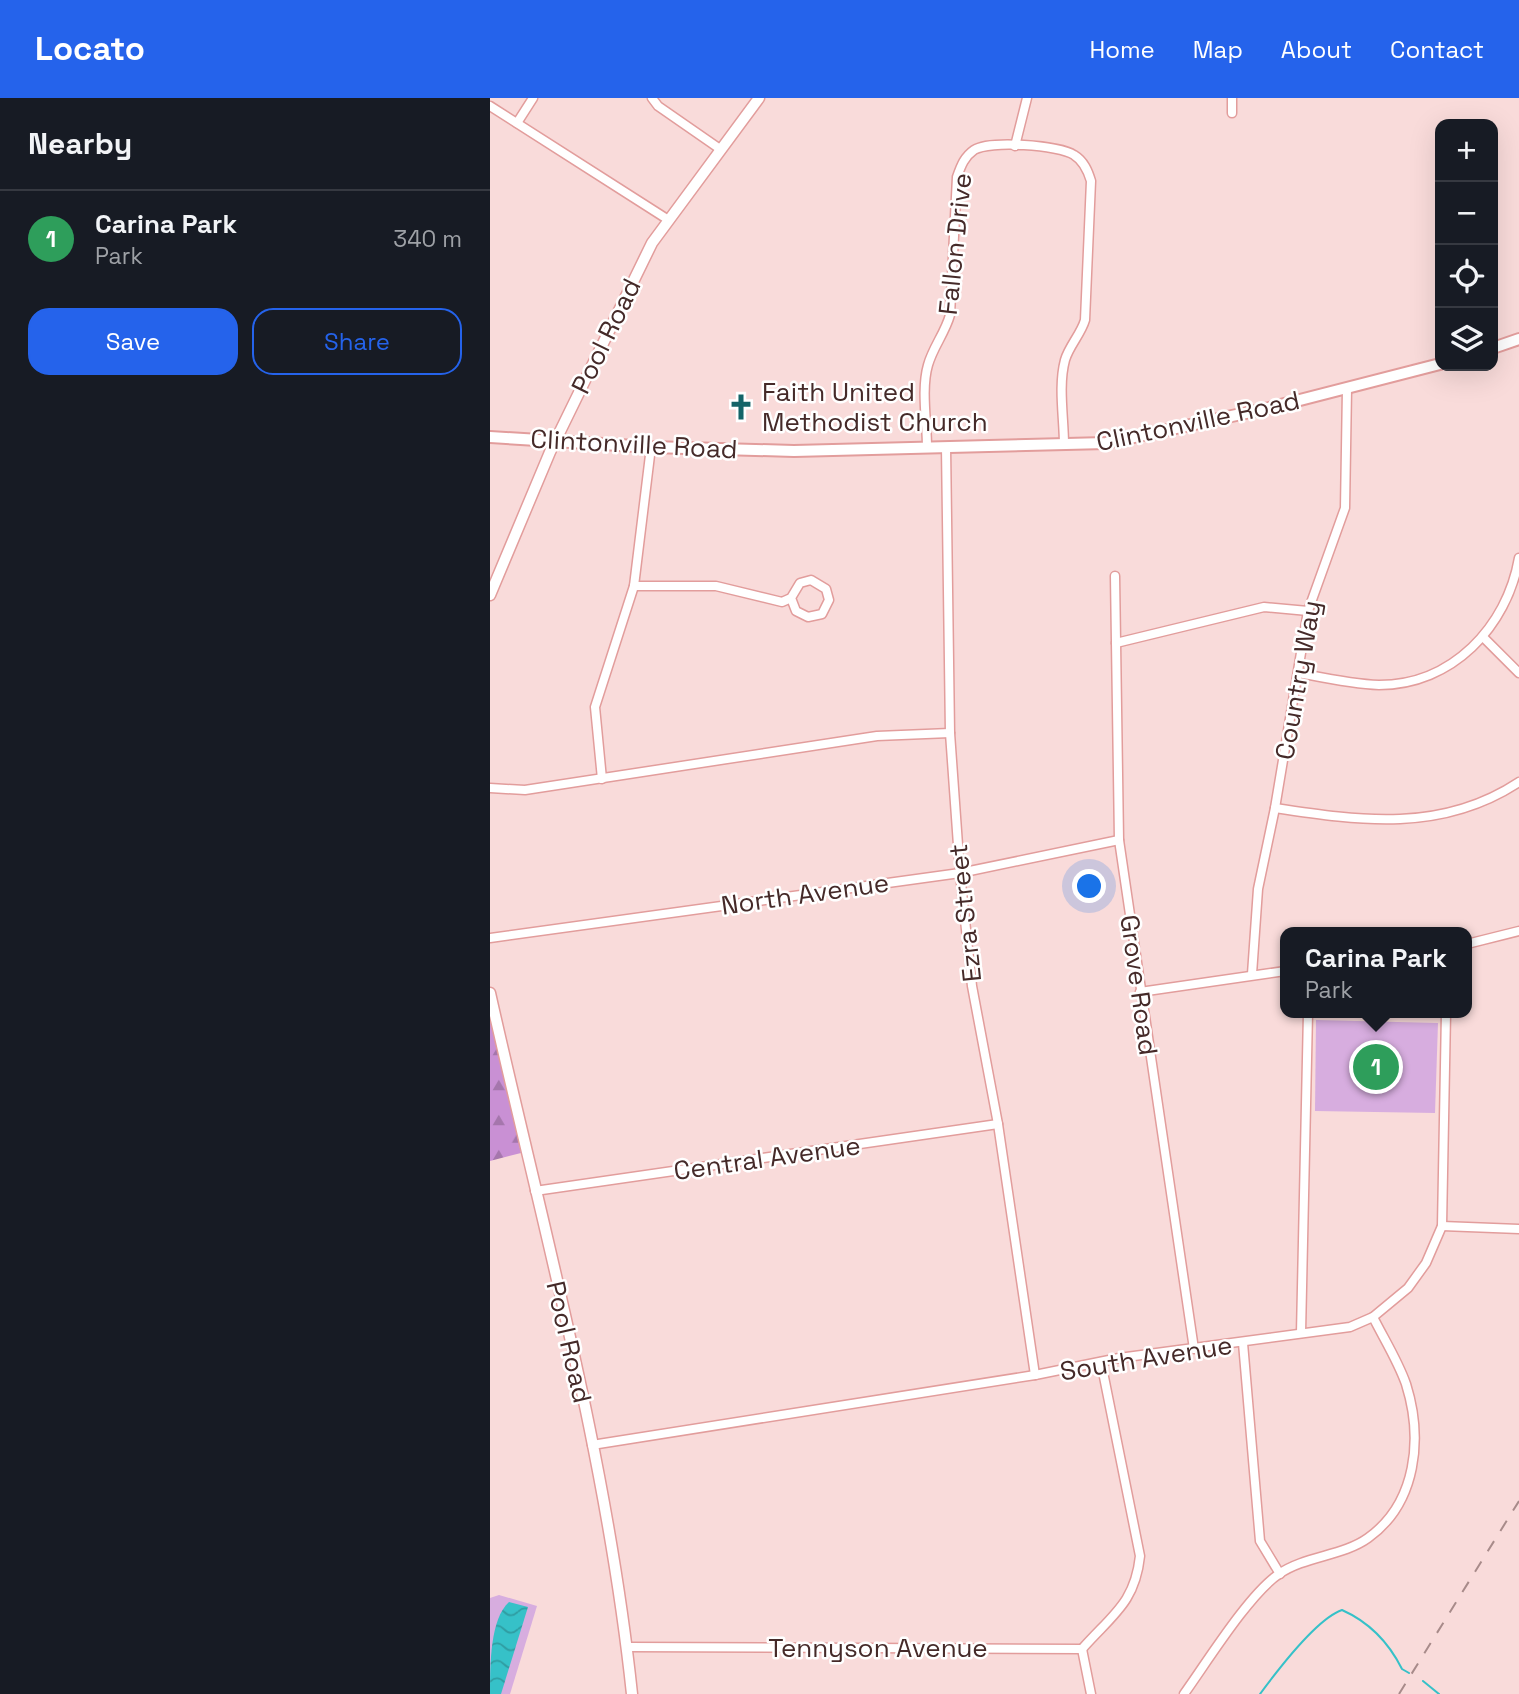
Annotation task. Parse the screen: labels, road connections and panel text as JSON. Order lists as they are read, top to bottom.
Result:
{
  "streets": {
    "main road": ["Clintonville Road"],
    "street": [
      "Fallon Drive",
      "Pool Road",
      "Country Way",
      "North Avenue",
      "Ezra Street",
      "Grove Road",
      "Central Avenue",
      "South Avenue",
      "Tennyson Avenue"
    ]
  },
  "crossings": [
    ["Fallon Drive", "Clintonville Road"],
    ["Pool Road", "Clintonville Road"],
    ["Pool Road", "Central Avenue"],
    ["Pool Road", "South Avenue"],
    ["Pool Road", "Tennyson Avenue"],
    ["Clintonville Road", "Country Way"],
    ["Clintonville Road", "Ezra Street"],
    ["North Avenue", "Ezra Street"],
    ["North Avenue", "Grove Road"],
    ["Ezra Street", "Central Avenue"],
    ["Ezra Street", "South Avenue"],
    ["Grove Road", "South Avenue"]
  ],
  "places": {
    "church": ["Faith United Methodist Church"]
  },
  "page": {
    "header": "Locato",
    "nav": [
      "Home",
      "Map",
      "About",
      "Contact"
    ],
    "heading": "Nearby",
    "map_buttons": ["+", "−"],
    "list": [
      {
        "mark": "1",
        "name": "Carina Park",
        "note": "Park",
        "value": "340 m"
      }
    ],
    "buttons": ["Save", "Share"],
    "popup": ["Carina Park", "Park"],
    "pins": "1"
  }
}
